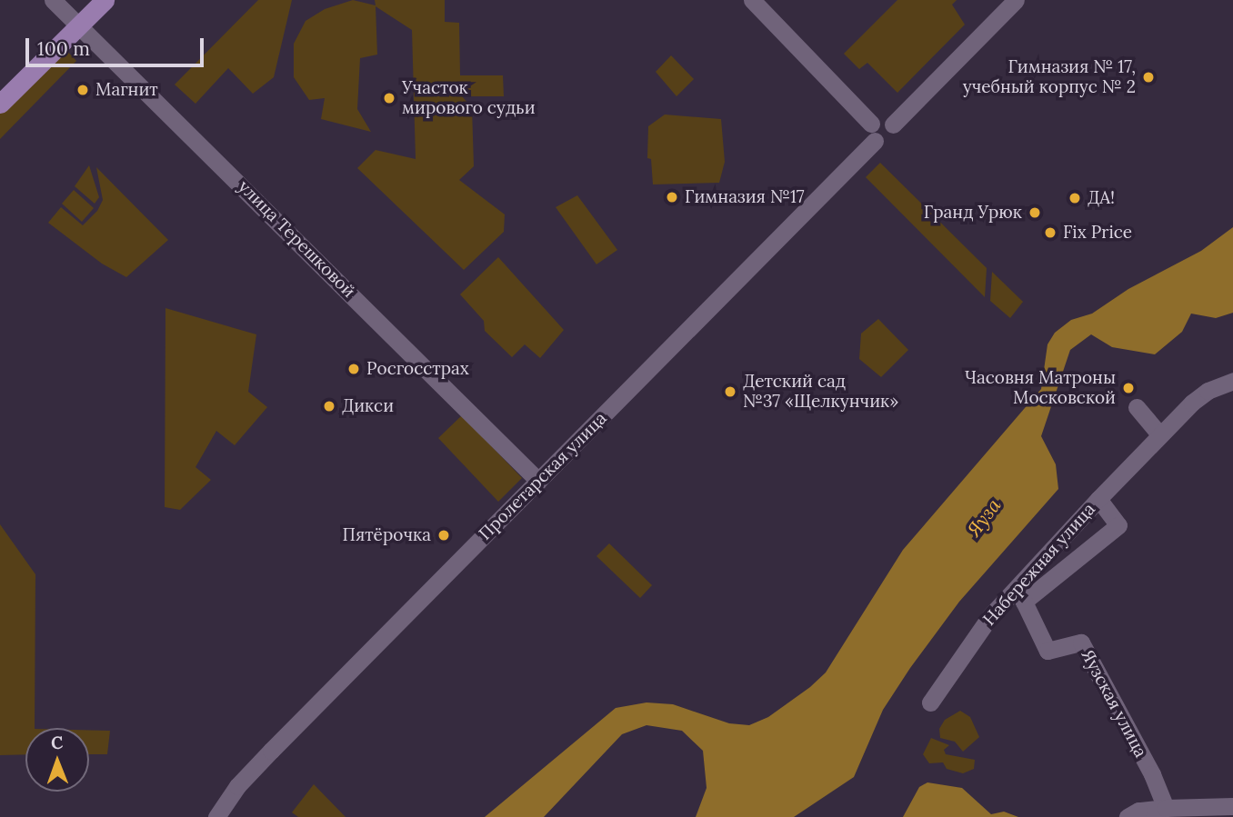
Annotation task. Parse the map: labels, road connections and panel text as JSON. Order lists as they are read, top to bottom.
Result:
{
  "streets": {
    "street": [
      "улица Терешковой",
      "Пролетарская улица",
      "Набережная улица",
      "Яузская улица"
    ]
  },
  "crossings": [
    ["улица Терешковой", "Пролетарская улица"],
    ["Набережная улица", "Яузская улица"]
  ],
  "water": ["Яуза"],
  "places": [
    "Гимназия № 17, учебный корпус № 2",
    "Магнит",
    "Участок мирового судьи",
    "Гимназия №17",
    "ДА!",
    "Гранд Урюк",
    "Fix Price",
    "Росгосстрах",
    "Часовня Матроны Московской",
    "Детский сад №37 «Щелкунчик»",
    "Дикси",
    "Пятёрочка"
  ],
  "scale_bar": "100 m",
  "north": "top"
}
